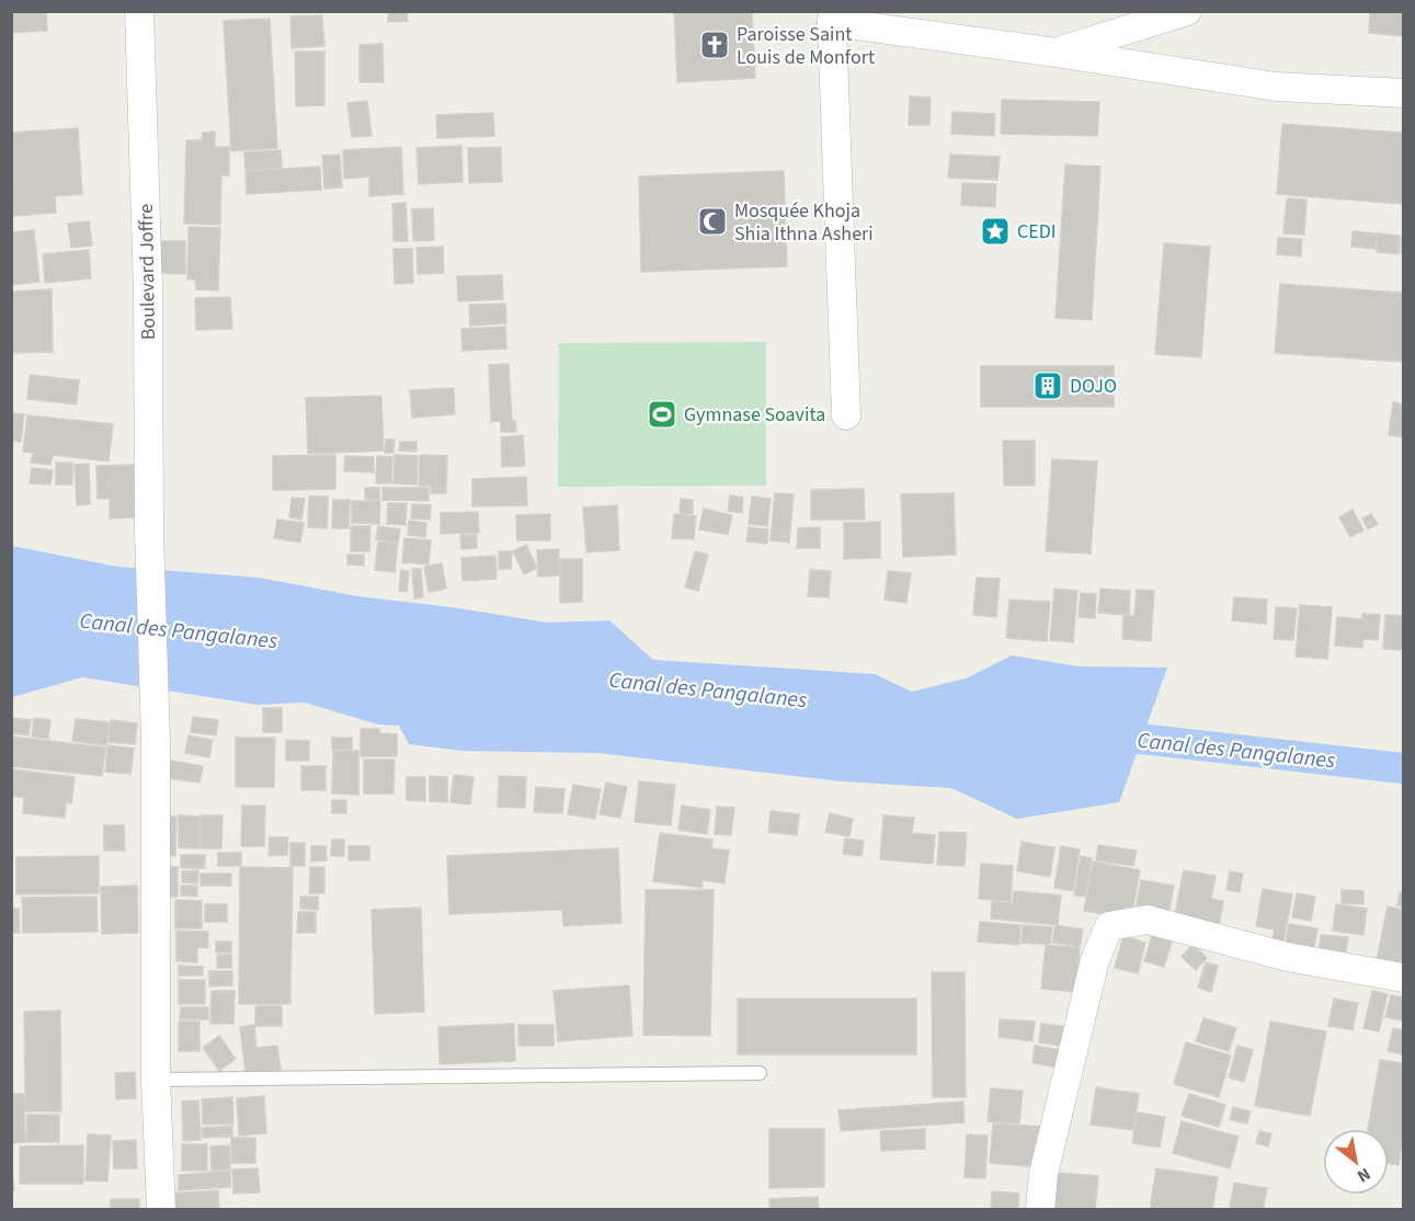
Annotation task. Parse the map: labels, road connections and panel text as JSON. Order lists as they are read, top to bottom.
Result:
{
  "streets": {
    "street": ["Boulevard Joffre"]
  },
  "water": ["Canal des Pangalanes"],
  "places": {
    "church": ["Paroisse Saint Louis de Monfort"],
    "mosque": ["Mosquée Khoja Shia Ithna Asheri"],
    "place": ["CEDI"],
    "building": ["DOJO"],
    "sports": ["Gymnase Soavita"]
  },
  "north": "bottom right"
}
